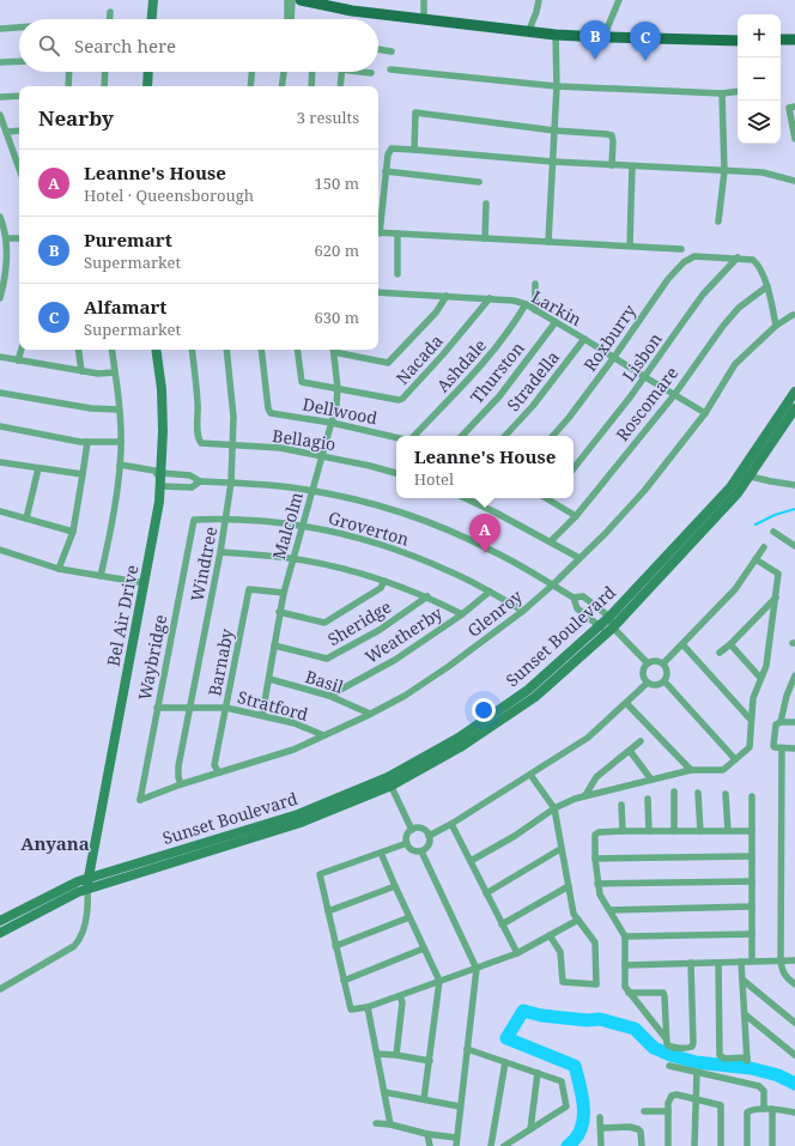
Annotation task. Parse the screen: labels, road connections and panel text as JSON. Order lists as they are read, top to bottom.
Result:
{
  "streets": {
    "main road": ["Bel Air Drive", "Sunset Boulevard"],
    "street": [
      "Larkin",
      "Roxburry",
      "Lisbon",
      "Nacada",
      "Ashdale",
      "Thurston",
      "Stradella",
      "Roscomare",
      "Dellwood",
      "Bellagio",
      "Malcolm",
      "Groverton",
      "Windtree",
      "Glenroy",
      "Sheridge",
      "Weatherby",
      "Waybridge",
      "Barnaby",
      "Basil",
      "Stratford"
    ]
  },
  "crossings": [
    ["Larkin", "Roxburry"],
    ["Larkin", "Lisbon"],
    ["Larkin", "Nacada"],
    ["Larkin", "Ashdale"],
    ["Larkin", "Thurston"],
    ["Larkin", "Stradella"],
    ["Larkin", "Roscomare"],
    ["Larkin", "Glenroy"],
    ["Roxburry", "Lisbon"],
    ["Nacada", "Malcolm"],
    ["Dellwood", "Malcolm"],
    ["Bellagio", "Malcolm"],
    ["Bellagio", "Windtree"],
    ["Malcolm", "Groverton"],
    ["Malcolm", "Sheridge"],
    ["Malcolm", "Barnaby"],
    ["Malcolm", "Basil"],
    ["Malcolm", "Stratford"],
    ["Groverton", "Windtree"],
    ["Groverton", "Glenroy"],
    ["Groverton", "Weatherby"],
    ["Groverton", "Waybridge"],
    ["Windtree", "Glenroy"],
    ["Windtree", "Stratford"],
    ["Glenroy", "Waybridge"],
    ["Glenroy", "Barnaby"],
    ["Glenroy", "Basil"],
    ["Glenroy", "Stratford"],
    ["Bel Air Drive", "Sunset Boulevard"],
    ["Weatherby", "Basil"],
    ["Waybridge", "Stratford"],
    ["Barnaby", "Stratford"]
  ],
  "districts": ["Anyana"],
  "page": {
    "map_buttons": ["+", "−"],
    "search": "Search here",
    "pins": ["B", "C", "A"],
    "heading": ["Nearby", "3 results"],
    "list": [
      {
        "mark": "A",
        "name": "Leanne's House",
        "note": "Hotel · Queensborough",
        "value": "150 m"
      },
      {
        "mark": "B",
        "name": "Puremart",
        "note": "Supermarket",
        "value": "620 m"
      },
      {
        "mark": "C",
        "name": "Alfamart",
        "note": "Supermarket",
        "value": "630 m"
      }
    ],
    "popup": ["Leanne's House", "Hotel"]
  }
}
